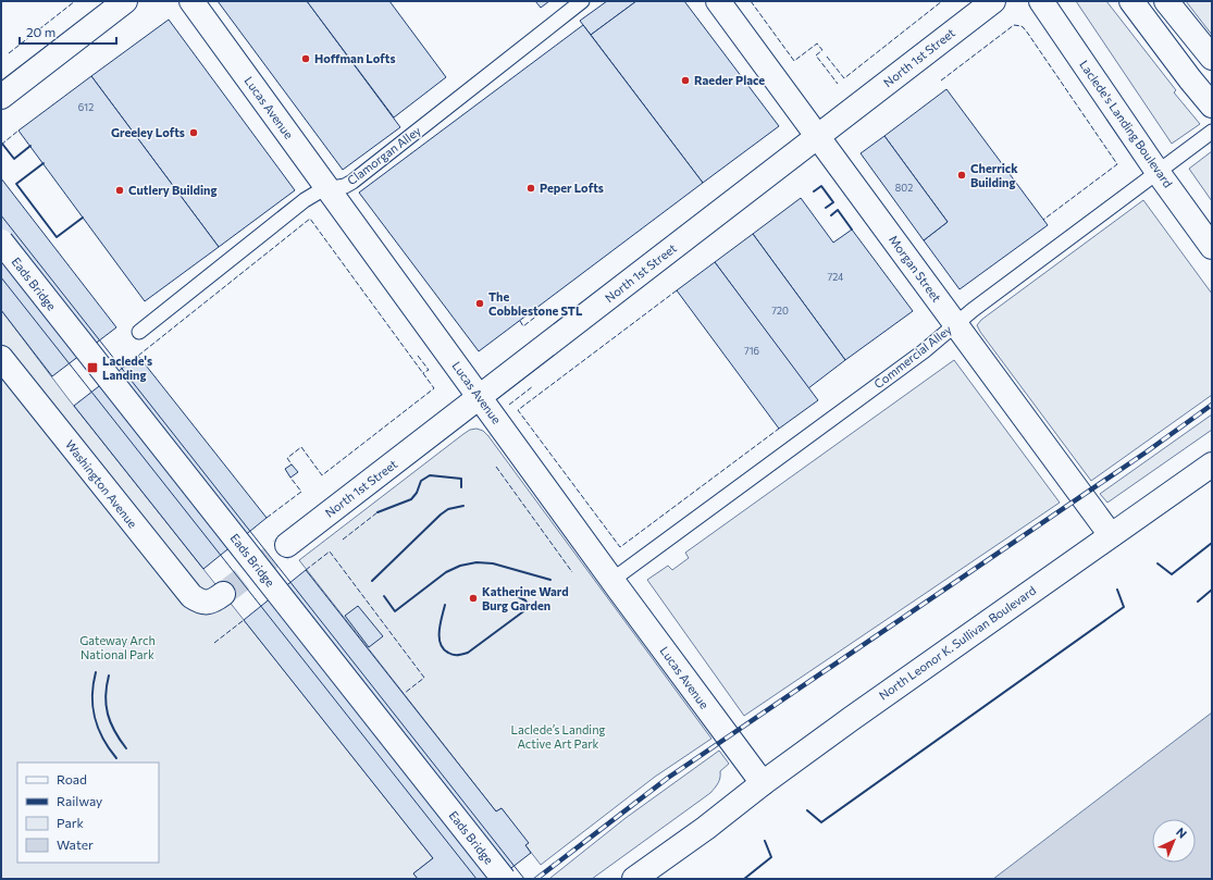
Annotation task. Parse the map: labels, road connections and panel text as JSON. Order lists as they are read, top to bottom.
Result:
{
  "streets": {
    "street": [
      "North 1st Street",
      "Lucas Avenue",
      "Laclede's Landing Boulevard",
      "Morgan Street",
      "Eads Bridge",
      "Washington Avenue",
      "North Leonor K. Sullivan Boulevard"
    ],
    "lane": ["Clamorgan Alley", "Commercial Alley"]
  },
  "crossings": [
    ["North 1st Street", "Lucas Avenue"],
    ["North 1st Street", "Morgan Street"],
    ["Lucas Avenue", "Clamorgan Alley"],
    ["Lucas Avenue", "Commercial Alley"],
    ["Lucas Avenue", "North Leonor K. Sullivan Boulevard"],
    ["Laclede's Landing Boulevard", "Commercial Alley"],
    ["Morgan Street", "Commercial Alley"],
    ["Morgan Street", "North Leonor K. Sullivan Boulevard"]
  ],
  "parks": ["Gateway Arch National Park", "Laclede’s Landing Active Art Park"],
  "places": {
    "other": [
      "Hoffman Lofts",
      "Raeder Place",
      "Greeley Lofts",
      "Cherrick Building",
      "Peper Lofts",
      "Cutlery Building",
      "The Cobblestone STL",
      "Katherine Ward Burg Garden"
    ],
    "transit": ["Laclede's Landing"]
  },
  "house_numbers": [
    "612",
    "802",
    "724",
    "720",
    "716"
  ],
  "legend": [
    "Road",
    "Railway",
    "Park",
    "Water"
  ],
  "scale_bar": "20 m",
  "north": "top right"
}
